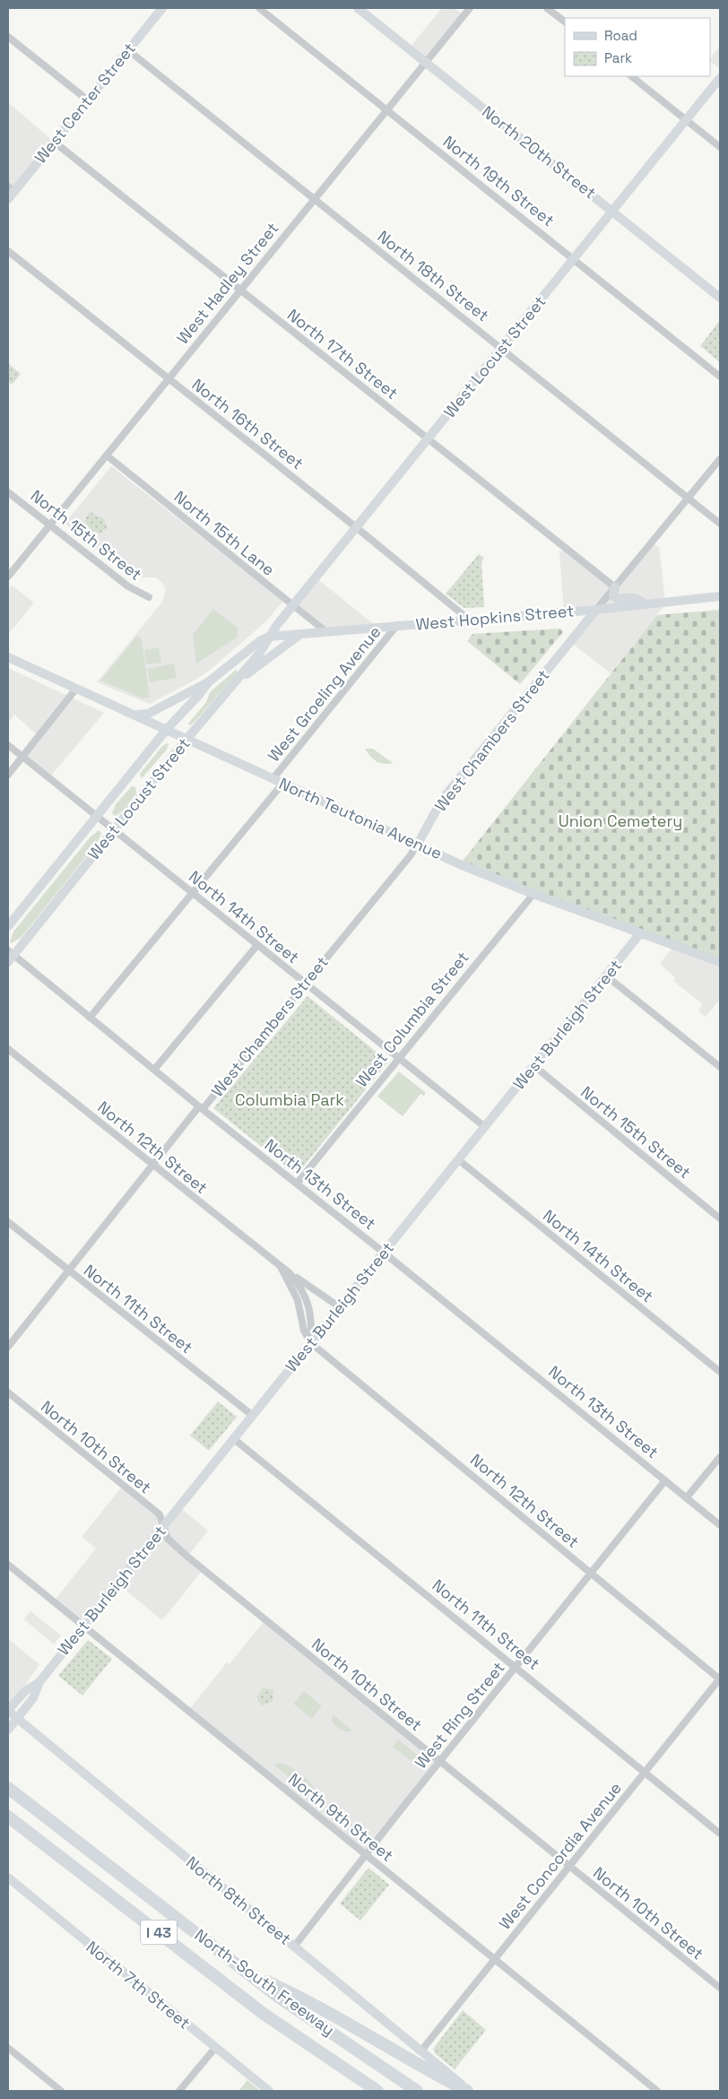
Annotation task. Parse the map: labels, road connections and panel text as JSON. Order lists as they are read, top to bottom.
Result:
{
  "streets": {
    "highway": ["I 43", "North-South Freeway"],
    "street": [
      "West Center Street",
      "North 20th Street",
      "North 19th Street",
      "North 18th Street",
      "West Hadley Street",
      "North 17th Street",
      "West Locust Street",
      "North 16th Street",
      "North 15th Lane",
      "North 15th Street",
      "West Hopkins Street",
      "West Groeling Avenue",
      "West Chambers Street",
      "North Teutonia Avenue",
      "North 14th Street",
      "West Columbia Street",
      "West Burleigh Street",
      "North 12th Street",
      "North 13th Street",
      "North 11th Street",
      "North 10th Street",
      "West Ring Street",
      "North 9th Street",
      "West Concordia Avenue",
      "North 8th Street",
      "North 7th Street"
    ]
  },
  "crossings": [
    ["West Center Street", "North 18th Street"],
    ["West Center Street", "North 17th Street"],
    ["North 20th Street", "West Hadley Street"],
    ["North 20th Street", "West Locust Street"],
    ["North 19th Street", "West Hadley Street"],
    ["North 19th Street", "West Locust Street"],
    ["North 18th Street", "West Hadley Street"],
    ["North 18th Street", "West Locust Street"],
    ["North 18th Street", "West Chambers Street"],
    ["West Hadley Street", "North 17th Street"],
    ["West Hadley Street", "North 16th Street"],
    ["West Hadley Street", "North 15th Lane"],
    ["West Hadley Street", "North 15th Street"],
    ["North 17th Street", "West Locust Street"],
    ["North 17th Street", "West Chambers Street"],
    ["West Locust Street", "North 16th Street"],
    ["West Locust Street", "North 15th Lane"],
    ["West Locust Street", "West Hopkins Street"],
    ["West Locust Street", "North Teutonia Avenue"],
    ["West Locust Street", "North 14th Street"],
    ["West Locust Street", "North 13th Street"],
    ["North 16th Street", "West Hopkins Street"],
    ["North 15th Lane", "West Hopkins Street"],
    ["North 15th Street", "West Burleigh Street"],
    ["West Hopkins Street", "West Groeling Avenue"],
    ["West Hopkins Street", "West Chambers Street"],
    ["West Groeling Avenue", "North Teutonia Avenue"],
    ["West Groeling Avenue", "North 14th Street"],
    ["West Groeling Avenue", "North 13th Street"],
    ["West Chambers Street", "North Teutonia Avenue"],
    ["West Chambers Street", "North 14th Street"],
    ["West Chambers Street", "North 12th Street"],
    ["West Chambers Street", "North 13th Street"],
    ["West Chambers Street", "North 11th Street"],
    ["North Teutonia Avenue", "West Columbia Street"],
    ["North Teutonia Avenue", "West Burleigh Street"],
    ["North 14th Street", "West Columbia Street"],
    ["North 14th Street", "West Burleigh Street"],
    ["West Columbia Street", "North 13th Street"],
    ["West Burleigh Street", "North 12th Street"],
    ["West Burleigh Street", "North 13th Street"],
    ["West Burleigh Street", "North 11th Street"],
    ["West Burleigh Street", "North 10th Street"],
    ["West Burleigh Street", "North 9th Street"],
    ["West Burleigh Street", "North 8th Street"],
    ["North 12th Street", "West Ring Street"],
    ["North 12th Street", "West Concordia Avenue"],
    ["North 13th Street", "West Ring Street"],
    ["North 11th Street", "West Ring Street"],
    ["North 11th Street", "West Concordia Avenue"],
    ["North 10th Street", "West Ring Street"],
    ["North 10th Street", "West Concordia Avenue"],
    ["West Ring Street", "North 9th Street"],
    ["West Ring Street", "North 8th Street"],
    ["North 9th Street", "West Concordia Avenue"],
    ["West Concordia Avenue", "North 8th Street"]
  ],
  "parks": ["Union Cemetery", "Columbia Park"],
  "legend": ["Road", "Park"]
}
